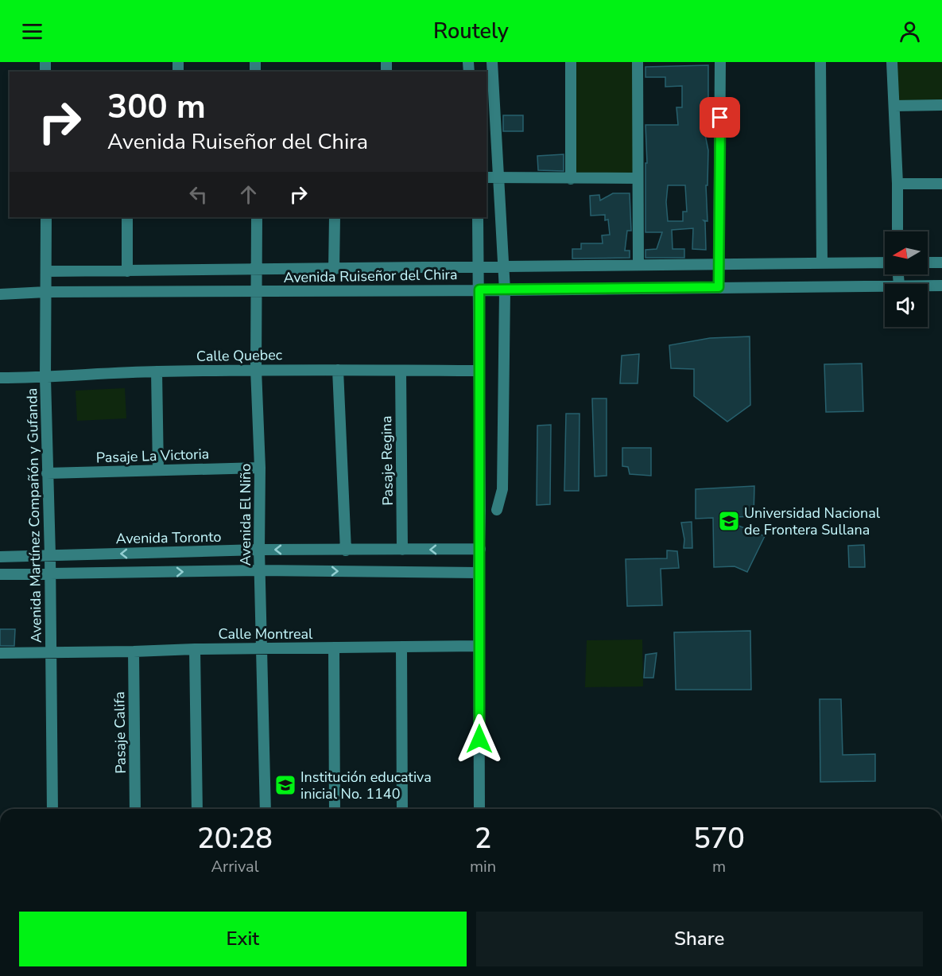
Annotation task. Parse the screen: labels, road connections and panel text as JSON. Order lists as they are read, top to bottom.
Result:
{
  "streets": {
    "street": [
      "Avenida Ruiseñor del Chira",
      "Calle Quebec",
      "Pasaje La Victoria",
      "Pasaje Regina",
      "Avenida El Niño",
      "Avenida Martínez Compañón y Gufanda",
      "Avenida Toronto",
      "Calle Montreal",
      "Pasaje Califa"
    ]
  },
  "crossings": [
    ["Avenida Ruiseñor del Chira", "Avenida El Niño"],
    ["Avenida Ruiseñor del Chira", "Avenida Martínez Compañón y Gufanda"],
    ["Calle Quebec", "Pasaje Regina"],
    ["Calle Quebec", "Avenida El Niño"],
    ["Calle Quebec", "Avenida Martínez Compañón y Gufanda"],
    ["Pasaje La Victoria", "Avenida El Niño"],
    ["Pasaje La Victoria", "Avenida Martínez Compañón y Gufanda"],
    ["Pasaje Regina", "Avenida Toronto"],
    ["Avenida El Niño", "Avenida Toronto"],
    ["Avenida El Niño", "Calle Montreal"],
    ["Avenida Martínez Compañón y Gufanda", "Avenida Toronto"],
    ["Avenida Martínez Compañón y Gufanda", "Calle Montreal"],
    ["Calle Montreal", "Pasaje Califa"]
  ],
  "places": {
    "school or university": ["Universidad Nacional de Frontera Sullana", "Institución educativa inicial No. 1140"]
  },
  "north": "left",
  "page": {
    "header": "Routely",
    "turn": ["300 m", "Avenida Ruiseñor del Chira"],
    "eta": [
      "20:28",
      "Arrival",
      "2",
      "min",
      "570",
      "m"
    ],
    "buttons": ["Exit", "Share"]
  }
}
